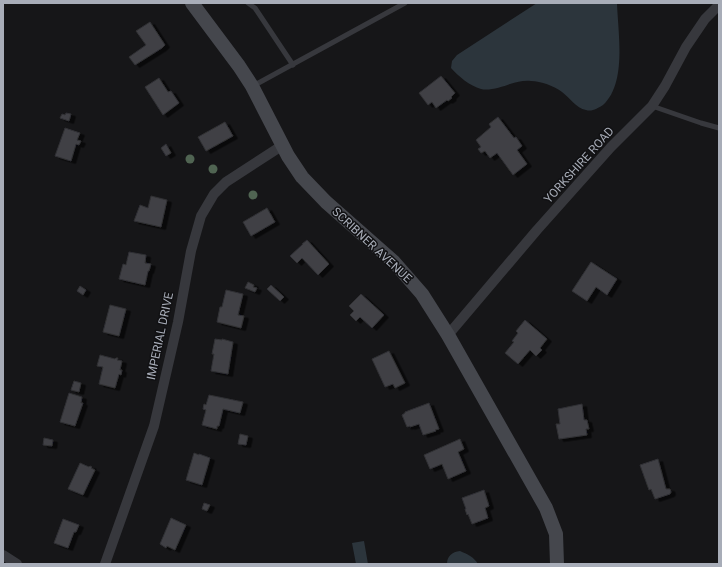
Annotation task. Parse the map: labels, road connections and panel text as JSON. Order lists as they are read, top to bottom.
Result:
{
  "streets": {
    "street": ["YORKSHIRE ROAD", "SCRIBNER AVENUE", "IMPERIAL DRIVE"]
  },
  "crossings": [
    ["YORKSHIRE ROAD", "SCRIBNER AVENUE"],
    ["SCRIBNER AVENUE", "IMPERIAL DRIVE"]
  ]
}
